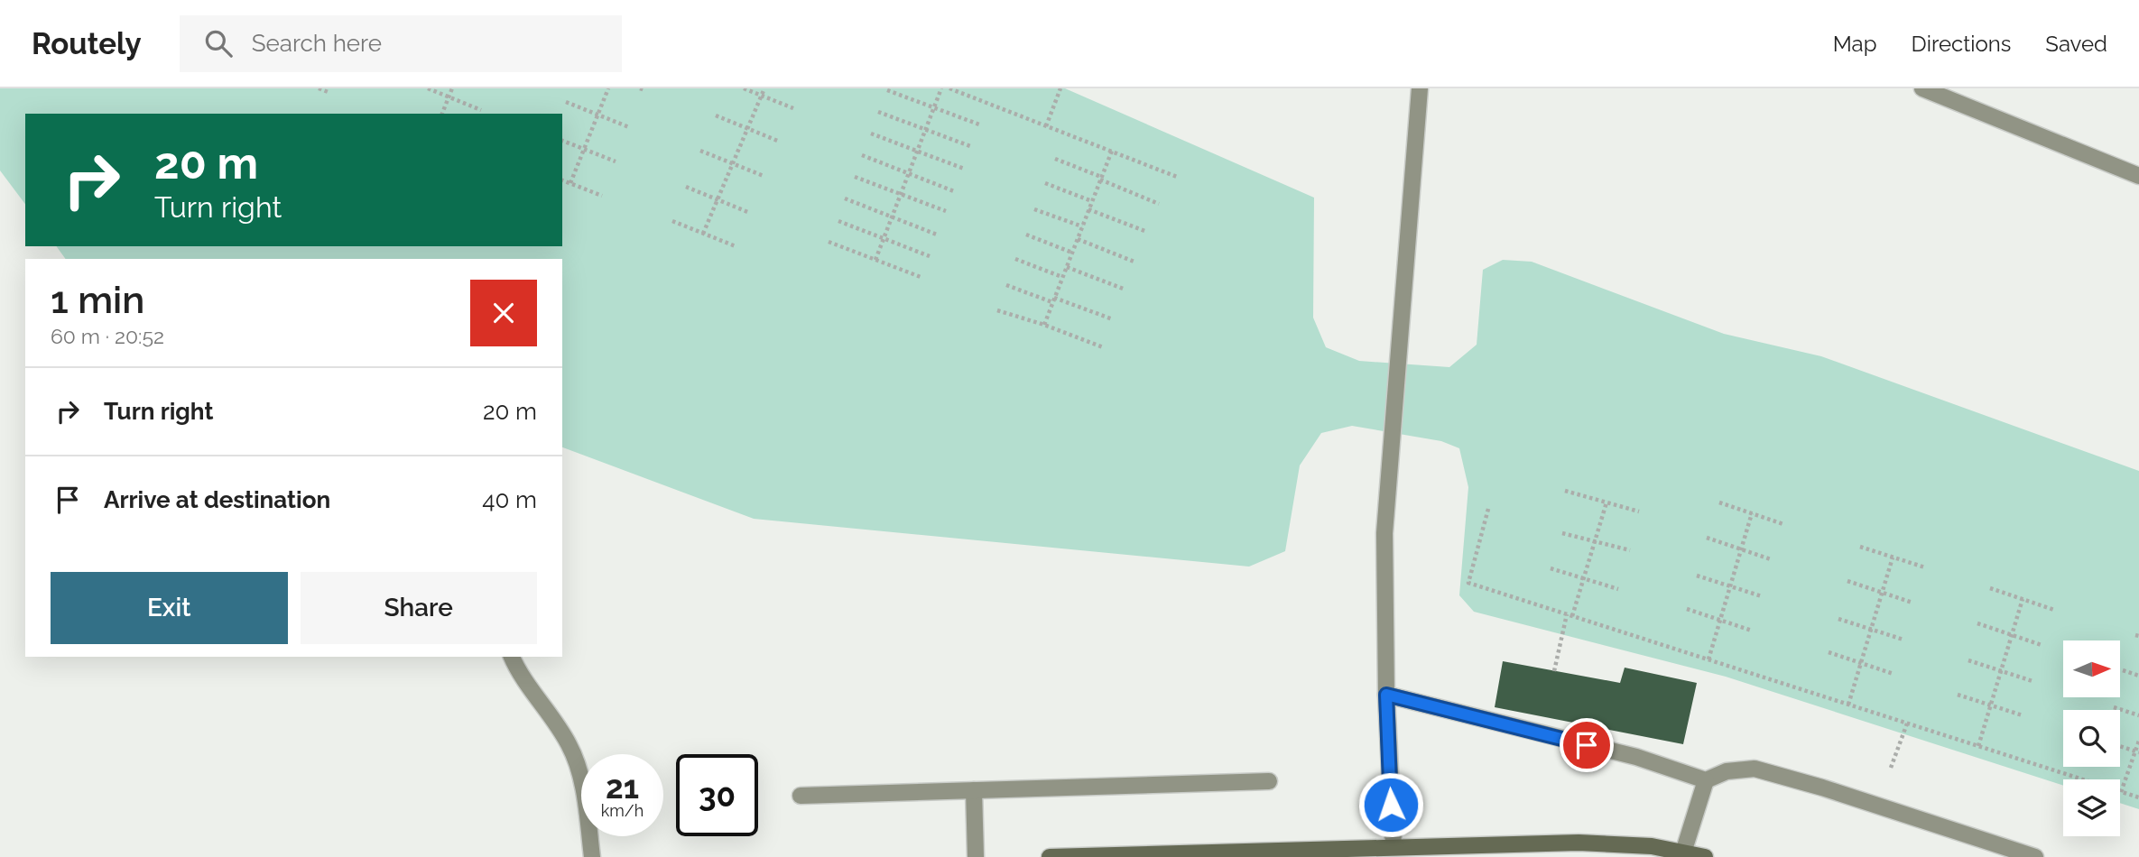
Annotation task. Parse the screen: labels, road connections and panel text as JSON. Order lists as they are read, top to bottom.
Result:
{
  "north": "right",
  "page": {
    "header": "Routely",
    "search": "Search here",
    "nav": ["Map", "Directions", "Saved"],
    "turn": ["20 m", "Turn right"],
    "heading": ["1 min", "60 m · 20:52"],
    "list": [
      {
        "name": "Turn right",
        "value": "20 m"
      },
      {
        "name": "Arrive at destination",
        "value": "40 m"
      }
    ],
    "buttons": ["Exit", "Share"],
    "speed": "21 km/h",
    "limit": "30"
  }
}
